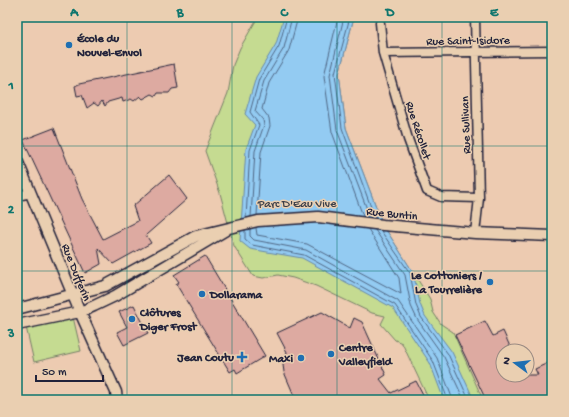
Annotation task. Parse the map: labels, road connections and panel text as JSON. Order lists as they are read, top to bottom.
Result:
{
  "streets": {
    "street": [
      "Rue Saint-Isidore",
      "Rue Sullivan",
      "Rue Récollet",
      "Rue Buntin",
      "Rue Dufferin"
    ]
  },
  "crossings": [
    ["Rue Saint-Isidore", "Rue Sullivan"],
    ["Rue Saint-Isidore", "Rue Récollet"],
    ["Rue Sullivan", "Rue Récollet"],
    ["Rue Sullivan", "Rue Buntin"],
    ["Rue Buntin", "Rue Dufferin"]
  ],
  "parks": ["Parc D'Eau Vive"],
  "places": {
    "other": [
      "École du Nouvel-Envol",
      "Le Cottoniers / La Tourrelière",
      "Dollarama",
      "Clôtures Diger Frost",
      "Centre Valleyfield",
      "Maxi"
    ],
    "health": ["Jean Coutu"]
  },
  "scale_bar": "50 m",
  "north": "left",
  "grid": {
    "columns": [
      "A",
      "B",
      "C",
      "D",
      "E"
    ],
    "rows": ["1", "2", "3"]
  }
}
